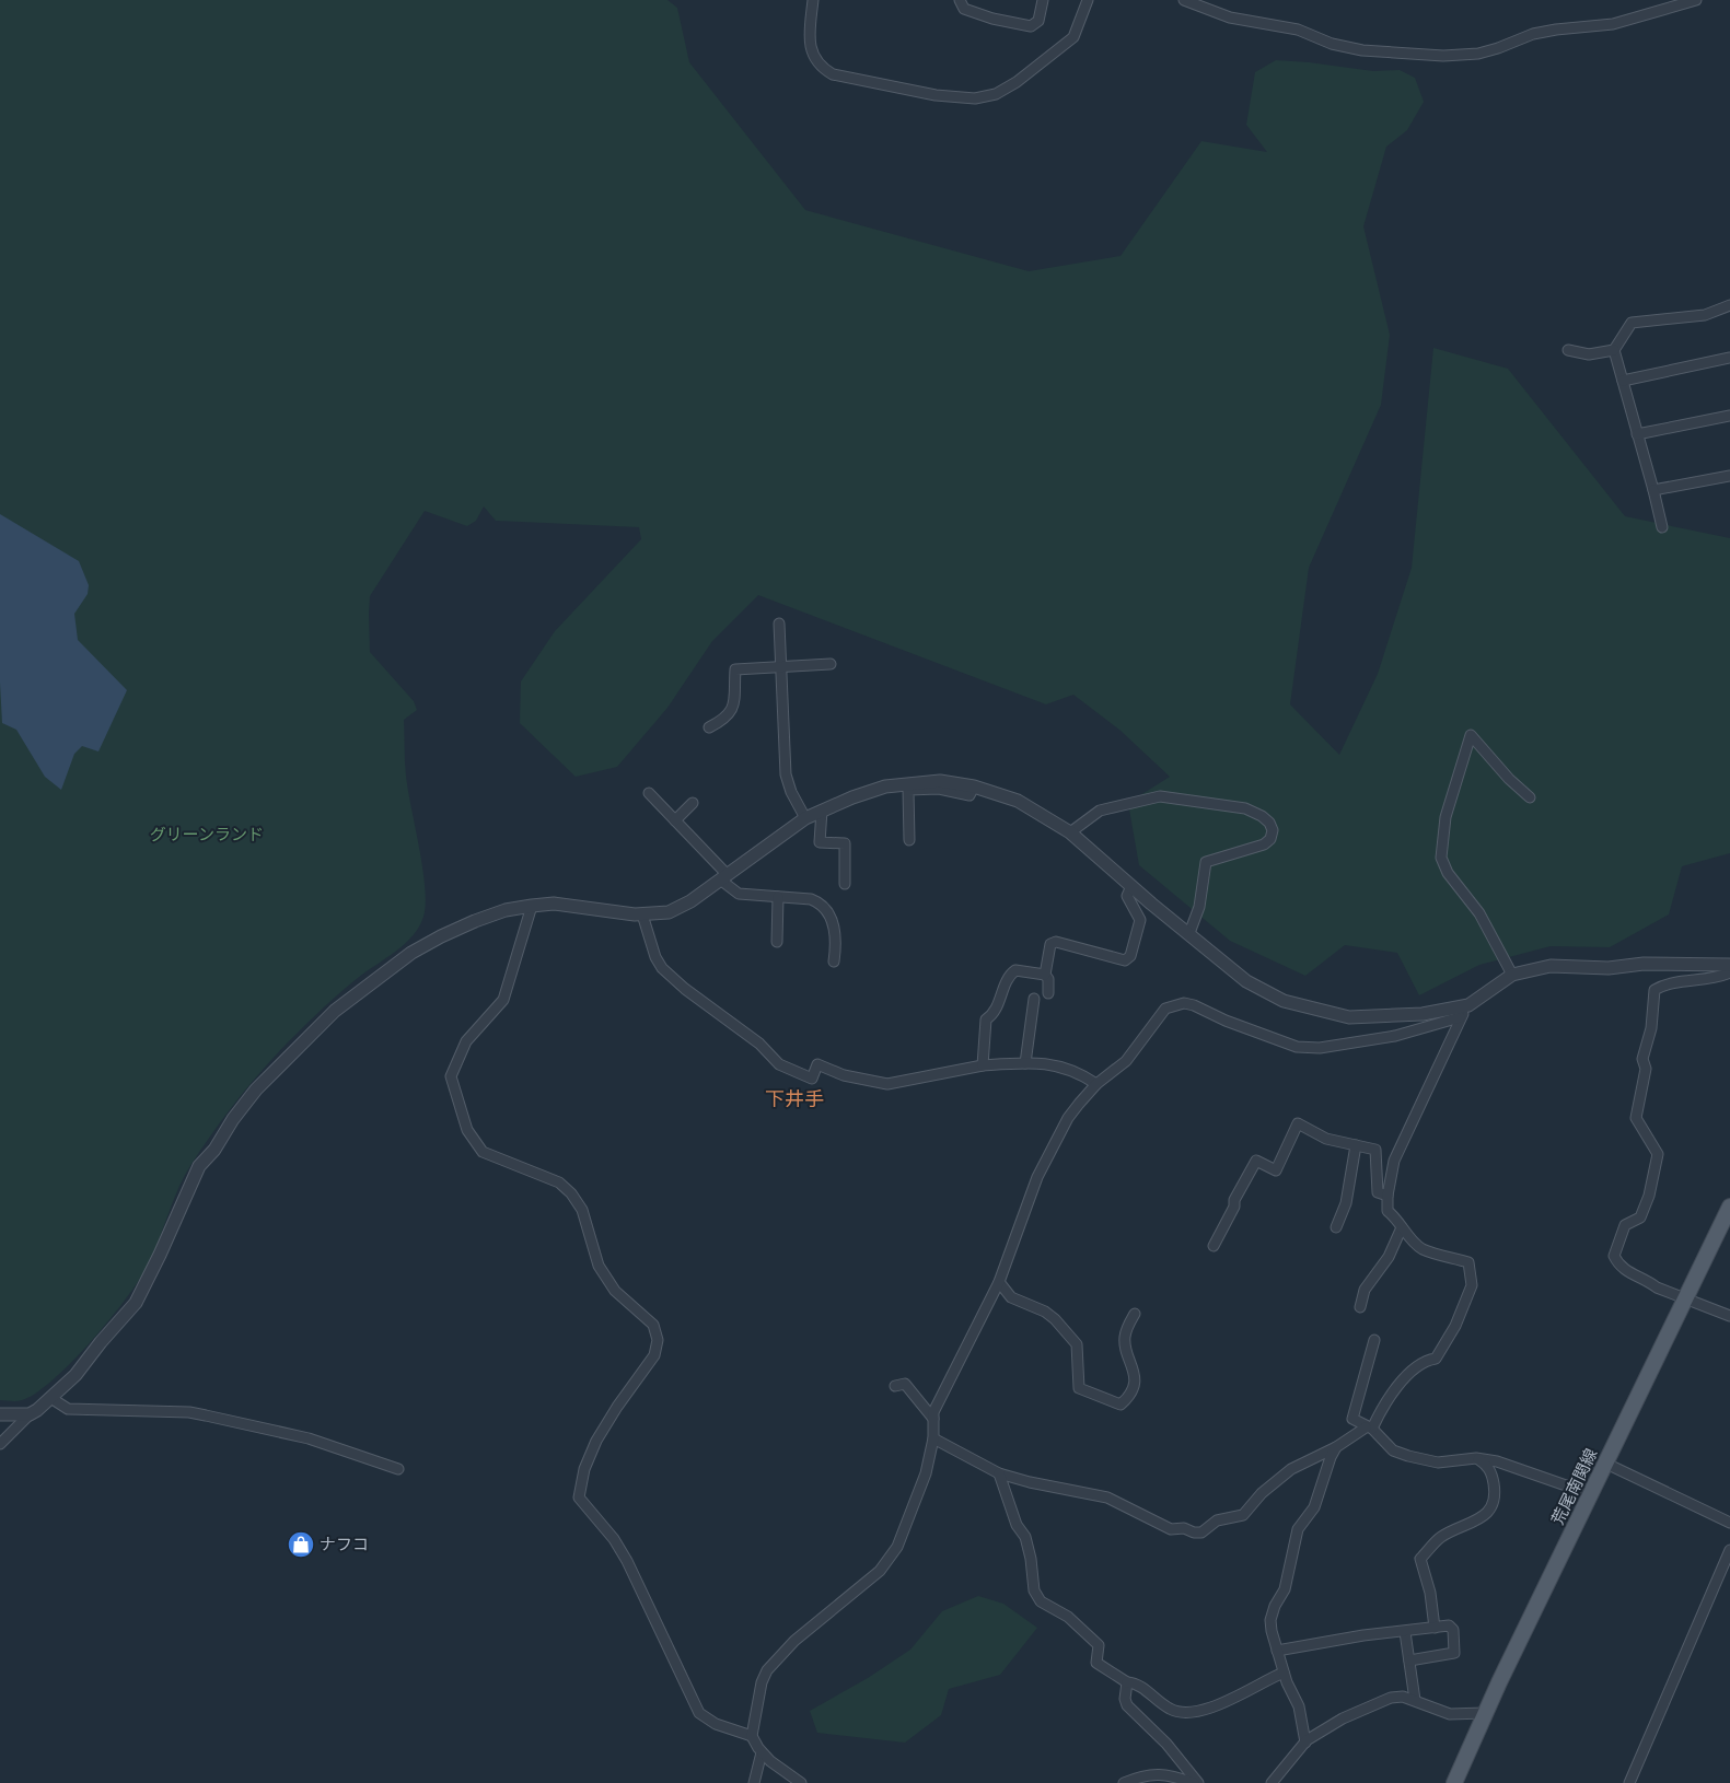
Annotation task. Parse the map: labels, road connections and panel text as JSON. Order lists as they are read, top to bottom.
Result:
{
  "streets": {
    "main road": ["荒尾南関線"]
  },
  "districts": ["下井手"],
  "parks": ["グリーンランド"],
  "places": {
    "shop": ["ナフコ"]
  }
}
